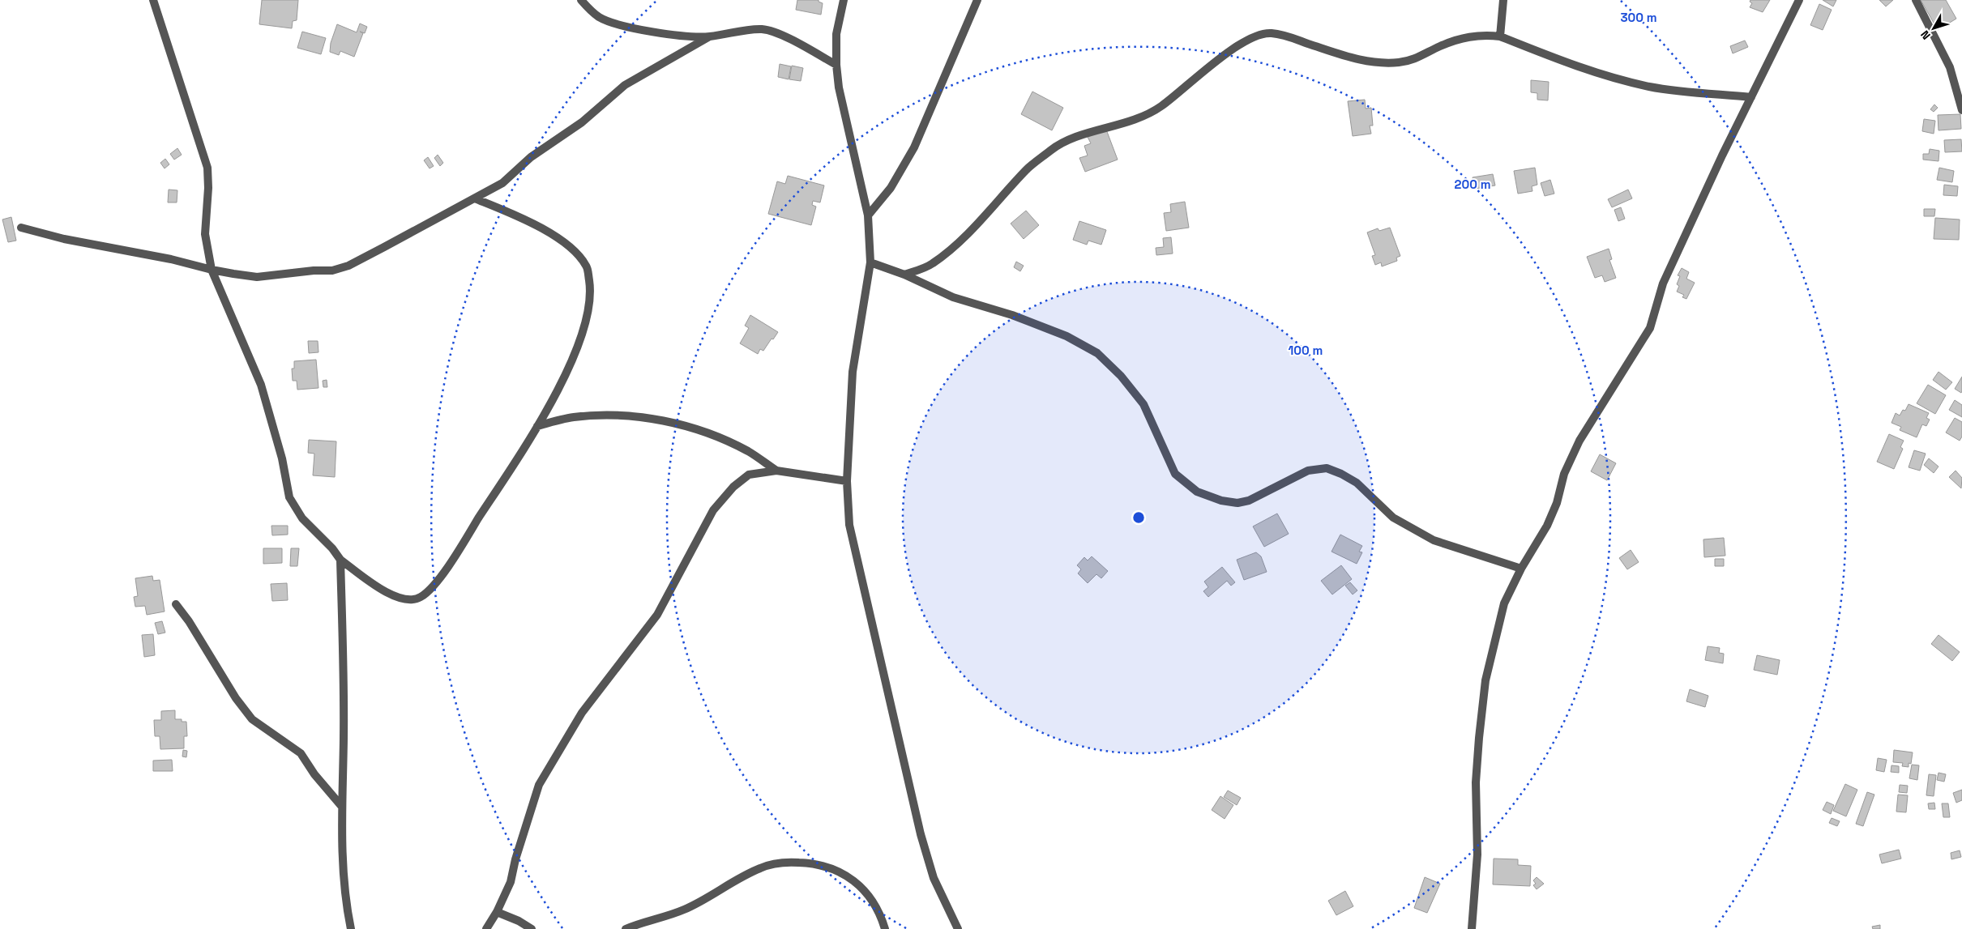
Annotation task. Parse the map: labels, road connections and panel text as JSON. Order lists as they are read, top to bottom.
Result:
{
  "north": "bottom left",
  "rings": ["300 m", "200 m", "100 m"]
}
